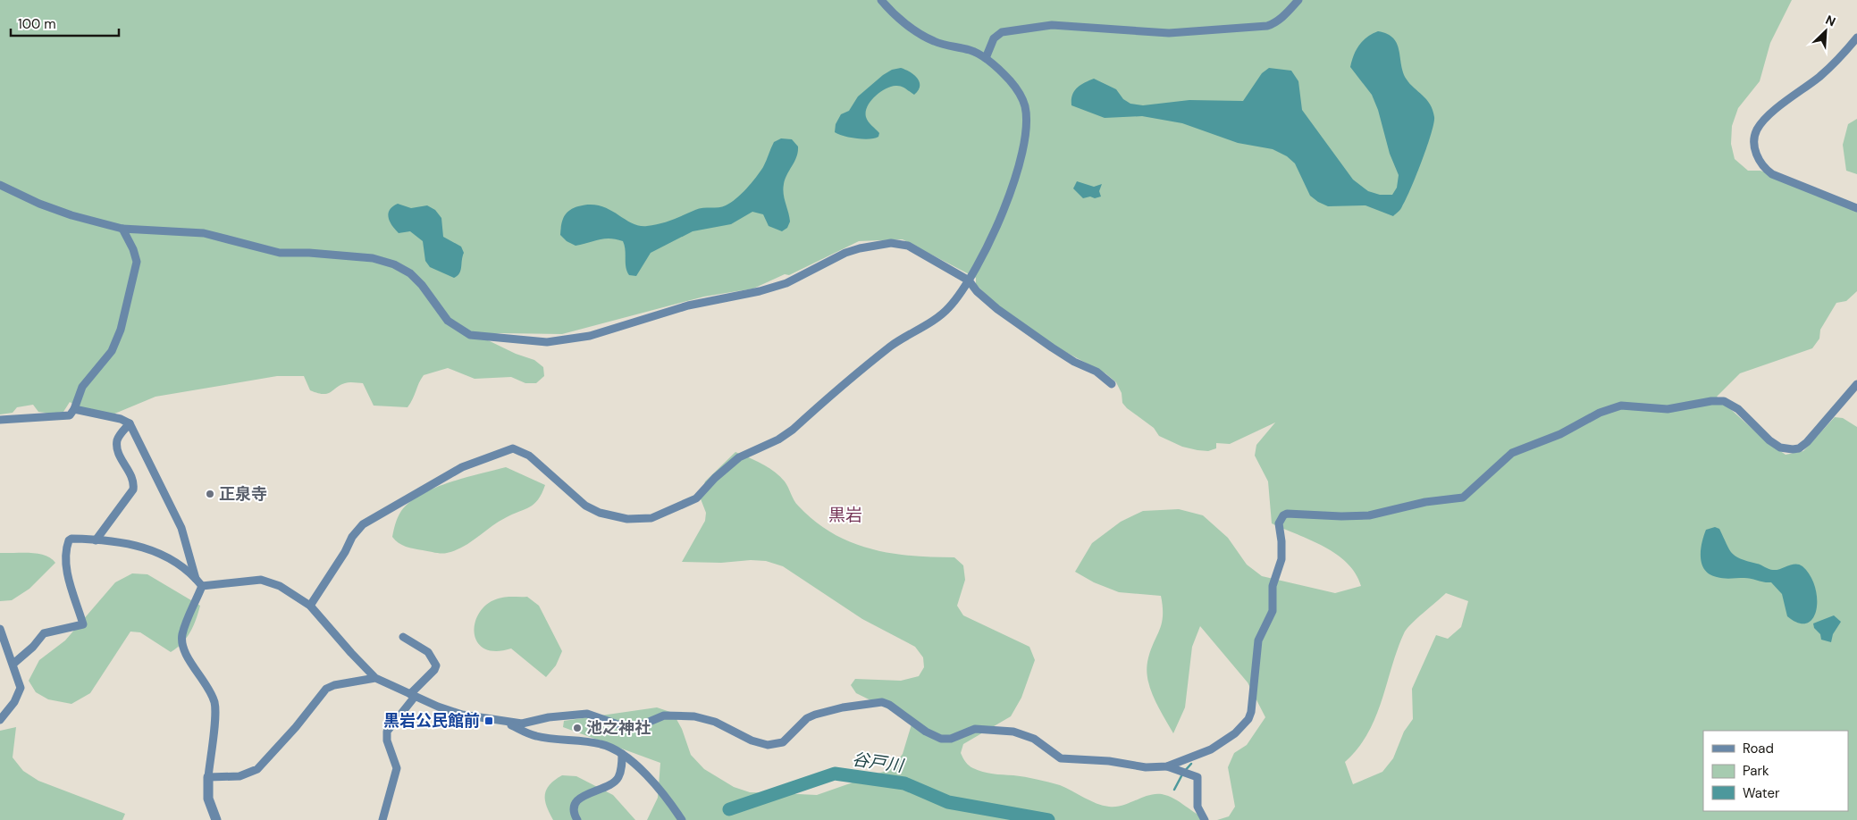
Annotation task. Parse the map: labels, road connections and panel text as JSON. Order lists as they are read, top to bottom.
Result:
{
  "districts": ["黒岩"],
  "water": ["谷戸川"],
  "places": {
    "other": ["正泉寺", "池之神社"],
    "transit": ["黒岩公民館前"]
  },
  "legend": ["Road", "Park", "Water"],
  "scale_bar": "100 m",
  "north": "top right"
}
